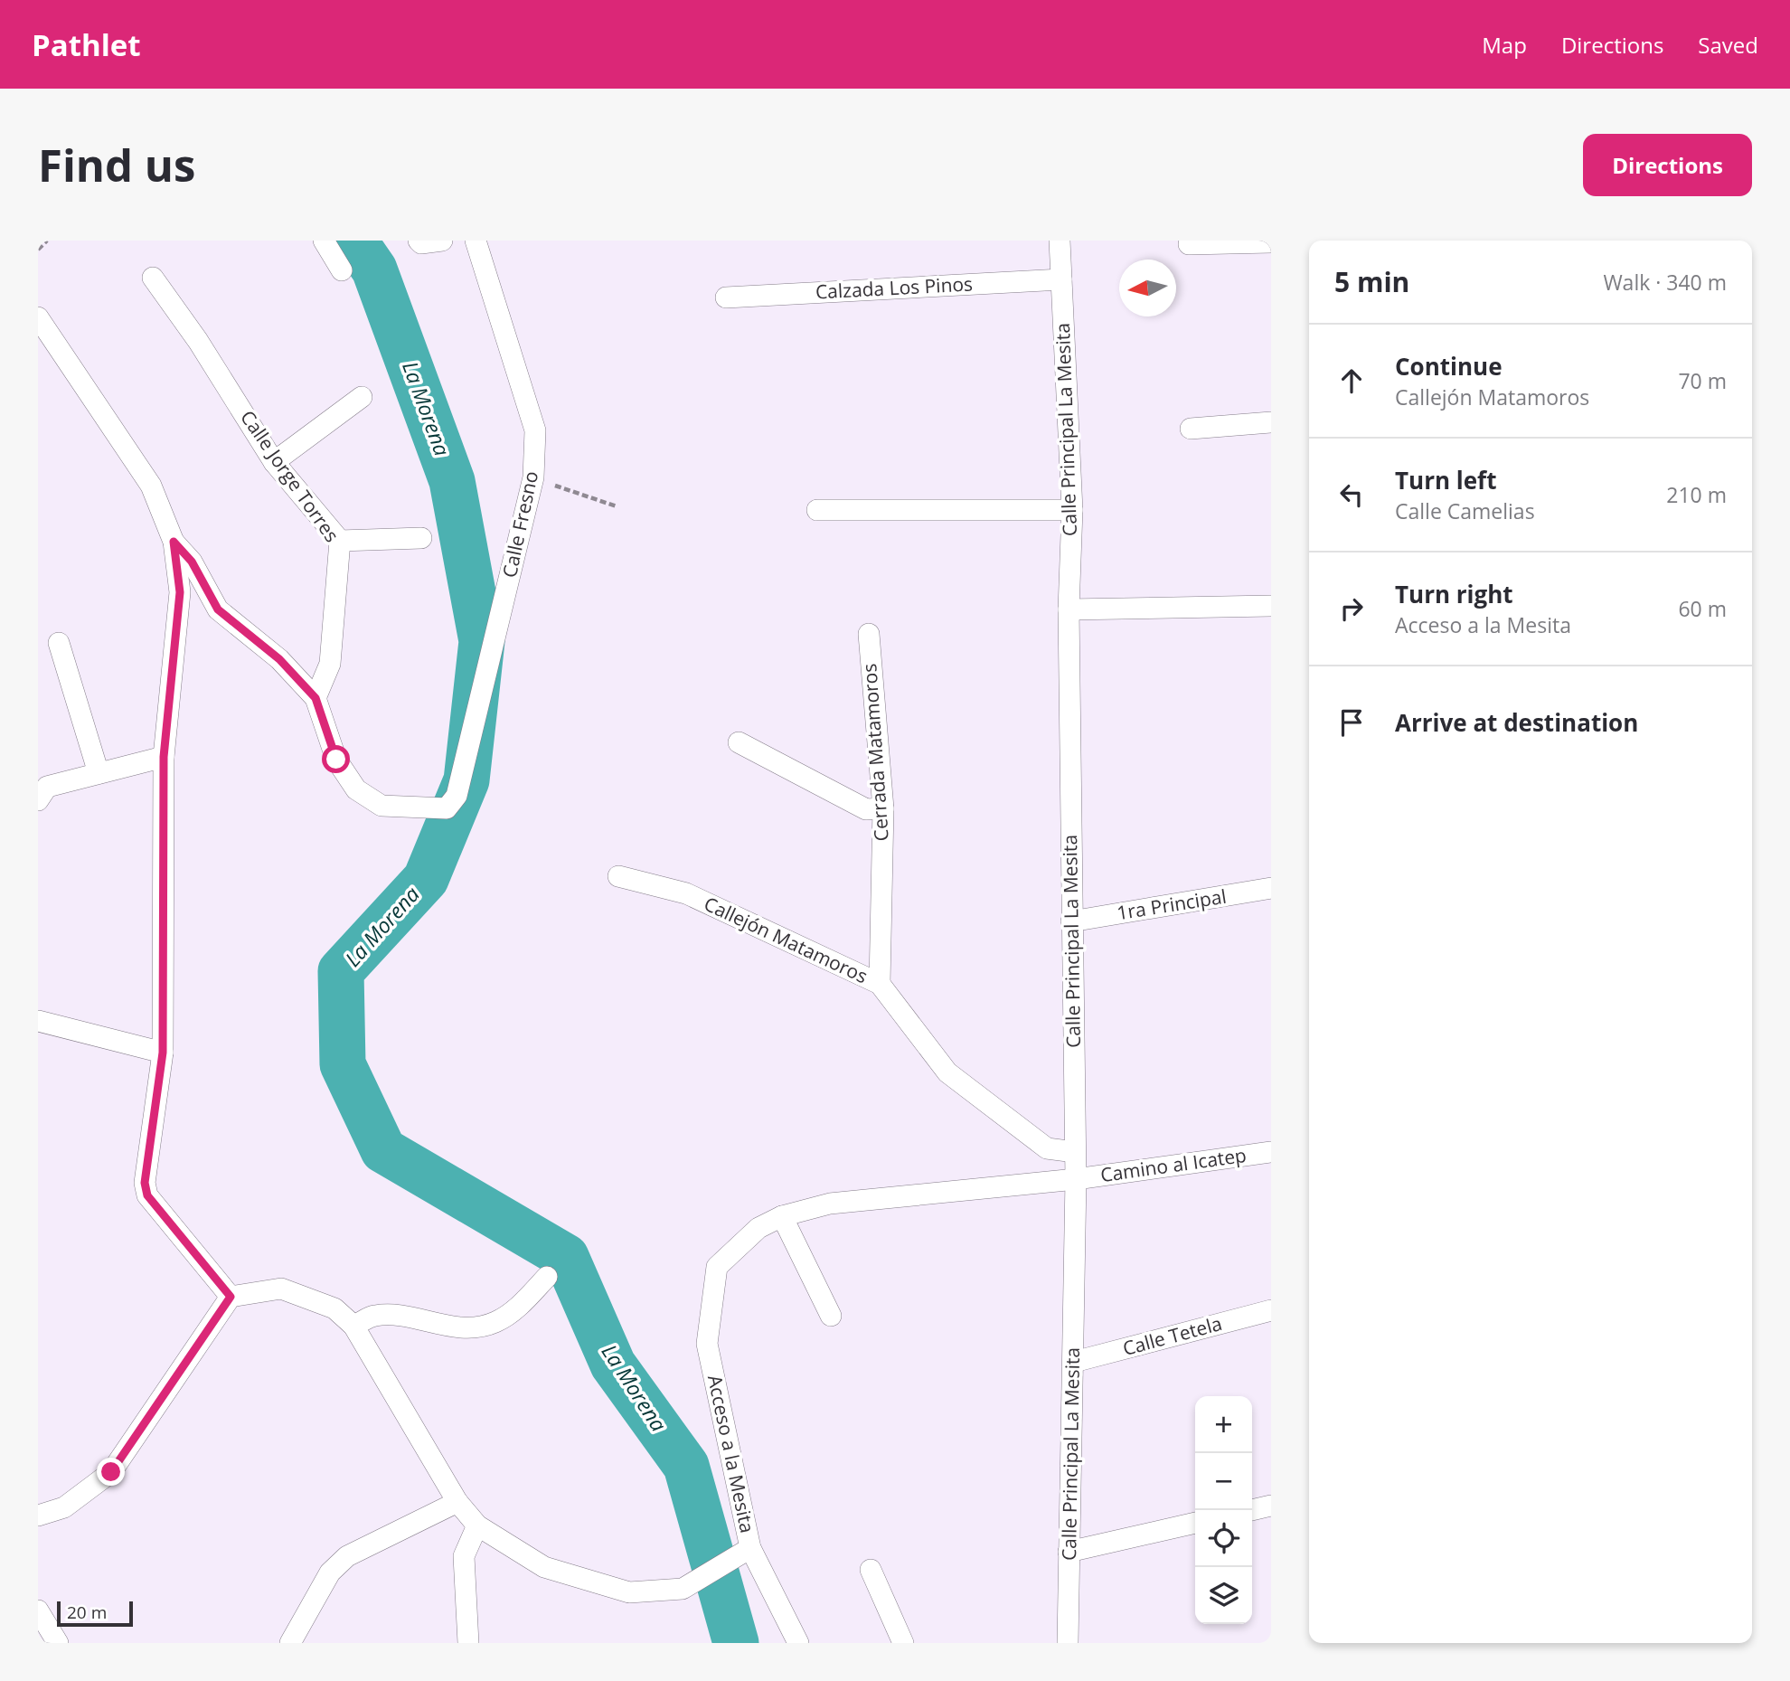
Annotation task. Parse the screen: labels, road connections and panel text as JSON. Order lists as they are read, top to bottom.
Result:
{
  "streets": {
    "street": [
      "Calzada Los Pinos",
      "Calle Principal La Mesita",
      "Calle Jorge Torres",
      "Calle Fresno",
      "Cerrada Matamoros",
      "1ra Principal",
      "Callejón Matamoros",
      "Camino al Icatep",
      "Calle Tetela",
      "Acceso a la Mesita"
    ]
  },
  "crossings": [
    ["Calzada Los Pinos", "Calle Principal La Mesita"],
    ["Calle Principal La Mesita", "1ra Principal"],
    ["Calle Principal La Mesita", "Callejón Matamoros"],
    ["Calle Principal La Mesita", "Camino al Icatep"],
    ["Calle Principal La Mesita", "Calle Tetela"],
    ["Calle Principal La Mesita", "Acceso a la Mesita"],
    ["Calle Jorge Torres", "Calle Fresno"],
    ["Cerrada Matamoros", "Callejón Matamoros"],
    ["Camino al Icatep", "Acceso a la Mesita"]
  ],
  "water": ["La Morena"],
  "scale_bar": "20 m",
  "north": "left",
  "page": {
    "header": "Pathlet",
    "nav": ["Map", "Directions", "Saved"],
    "buttons": "Directions",
    "title": "Find us",
    "heading": ["5 min", "Walk · 340 m"],
    "list": [
      ["Continue", "Callejón Matamoros", "70 m"],
      ["Turn left", "Calle Camelias", "210 m"],
      ["Turn right", "Acceso a la Mesita", "60 m"],
      "Arrive at destination"
    ],
    "map_buttons": ["+", "−"],
    "scale": "20 m"
  }
}
